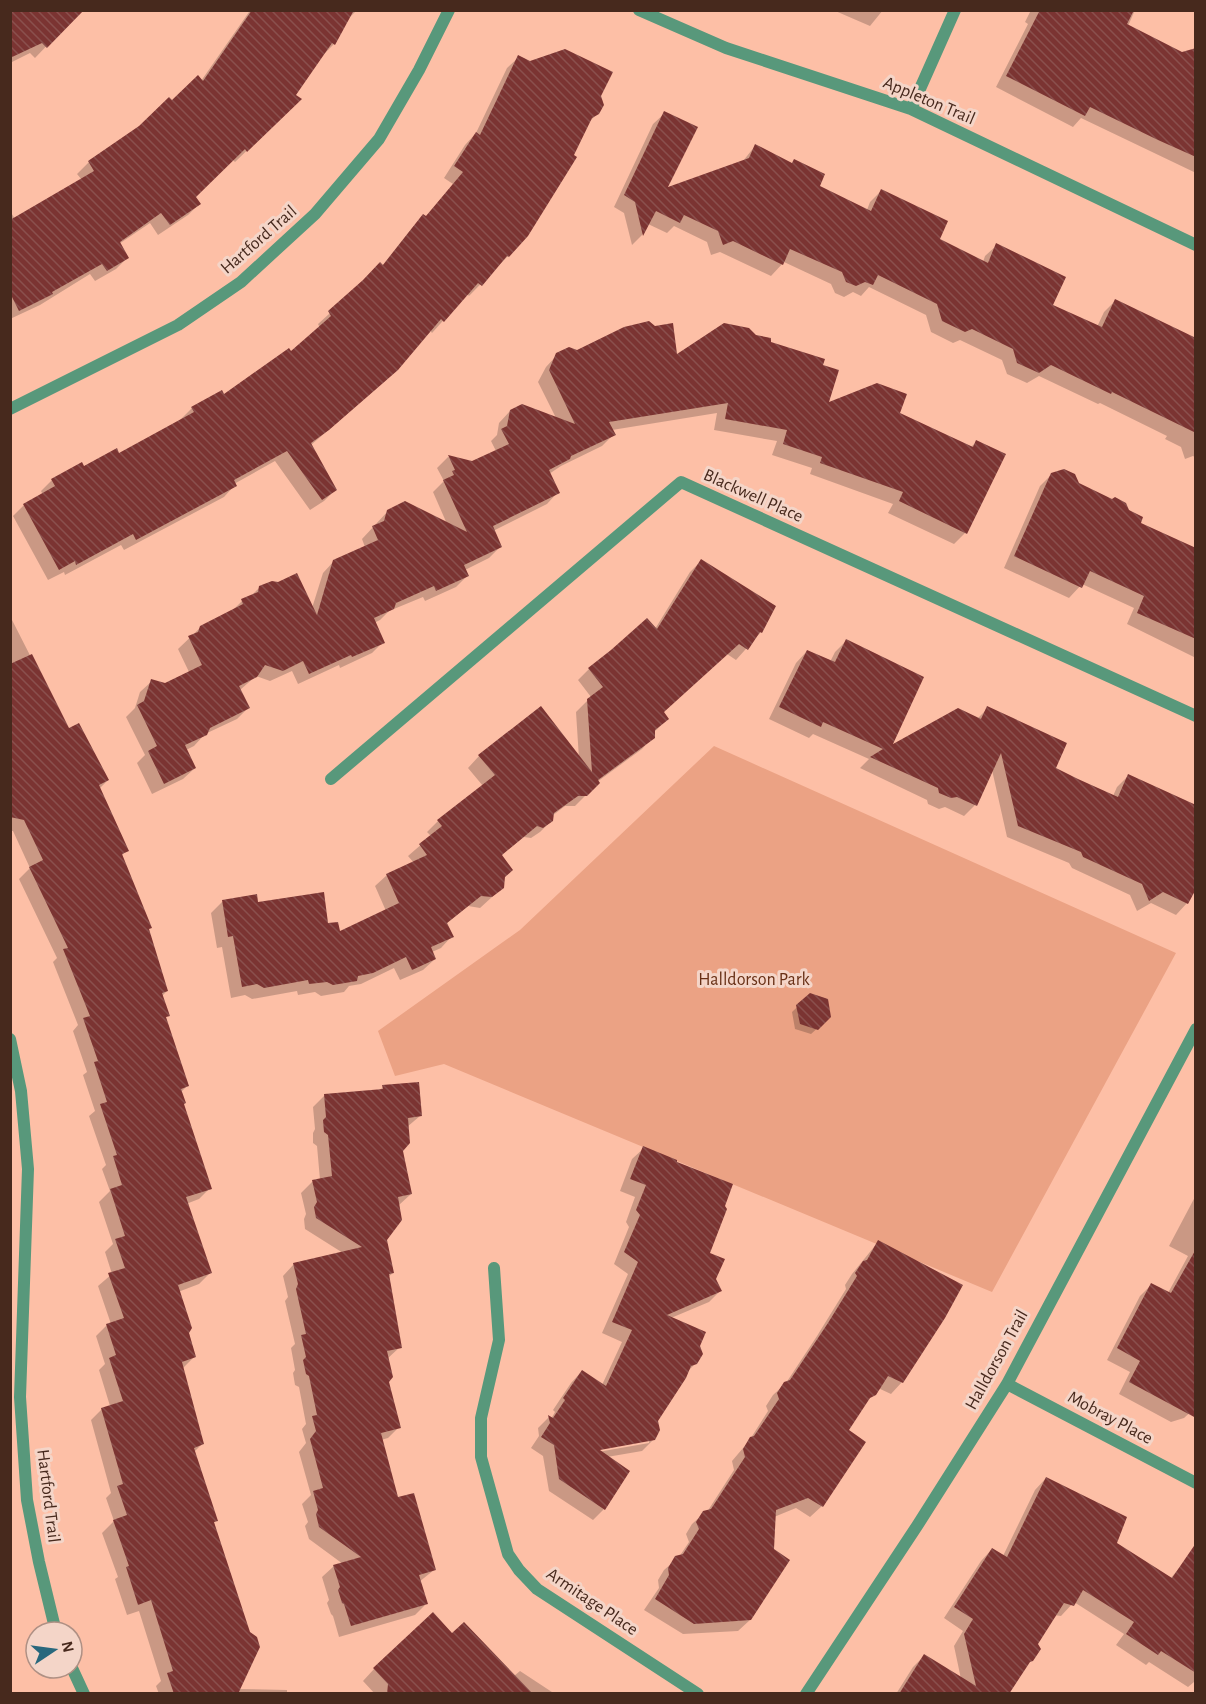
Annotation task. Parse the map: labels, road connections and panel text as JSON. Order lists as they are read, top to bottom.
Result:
{
  "streets": {
    "street": [
      "Appleton Trail",
      "Hartford Trail",
      "Blackwell Place",
      "Halldorson Trail",
      "Mobray Place",
      "Armitage Place"
    ]
  },
  "crossings": [
    ["Halldorson Trail", "Mobray Place"]
  ],
  "parks": ["Halldorson Park"],
  "north": "right"
}
